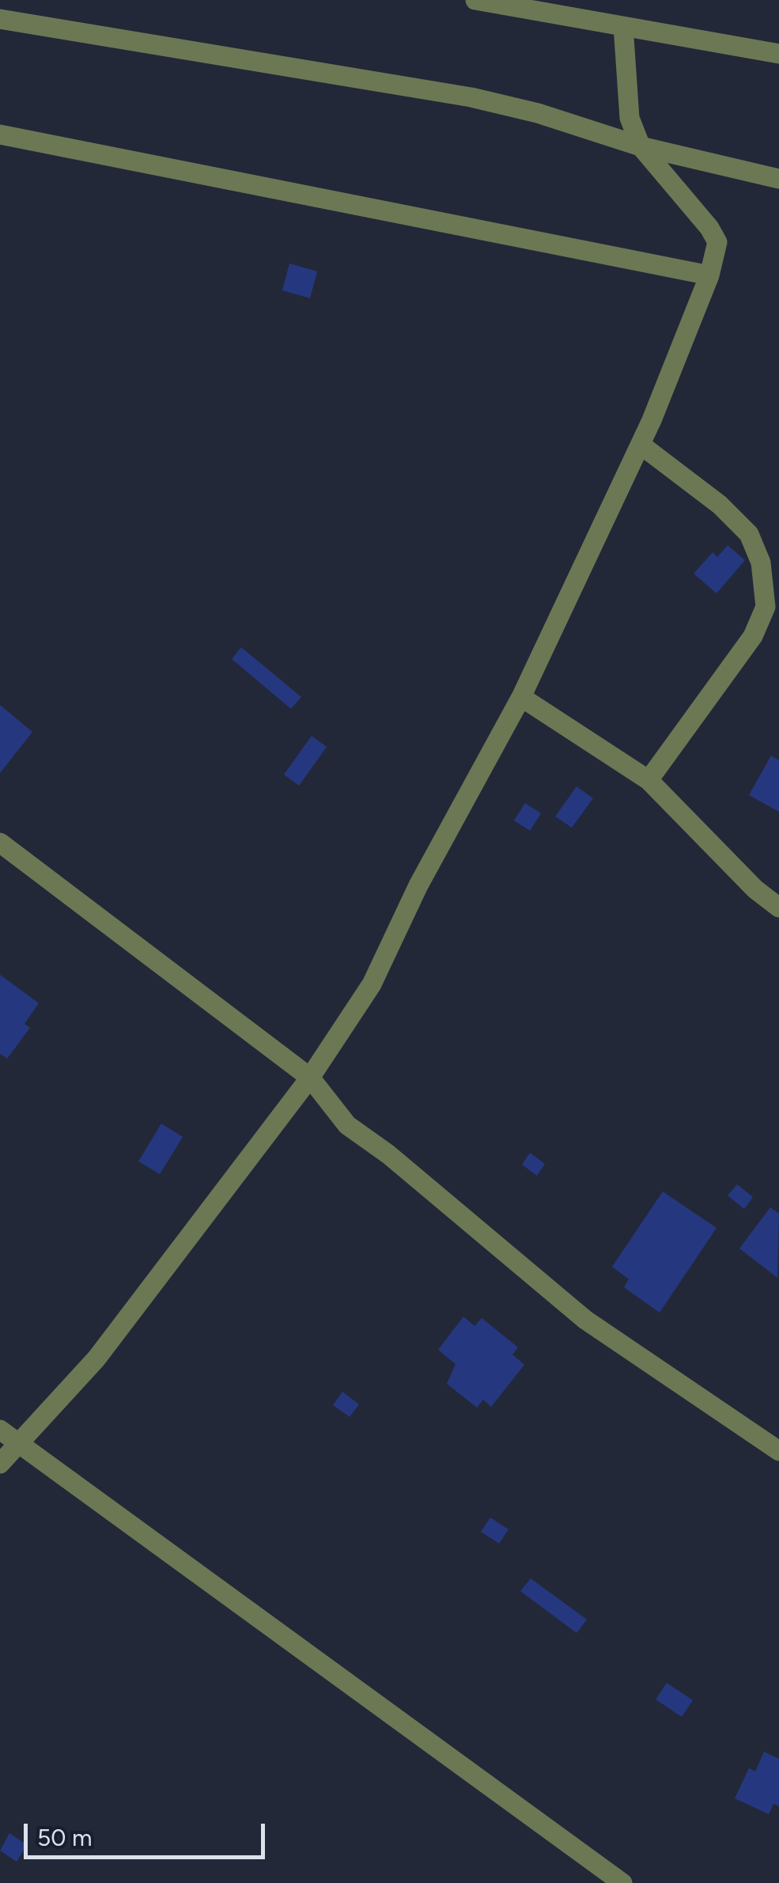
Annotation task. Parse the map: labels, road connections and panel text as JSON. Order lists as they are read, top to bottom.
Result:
{
  "scale_bar": "50 m"
}
